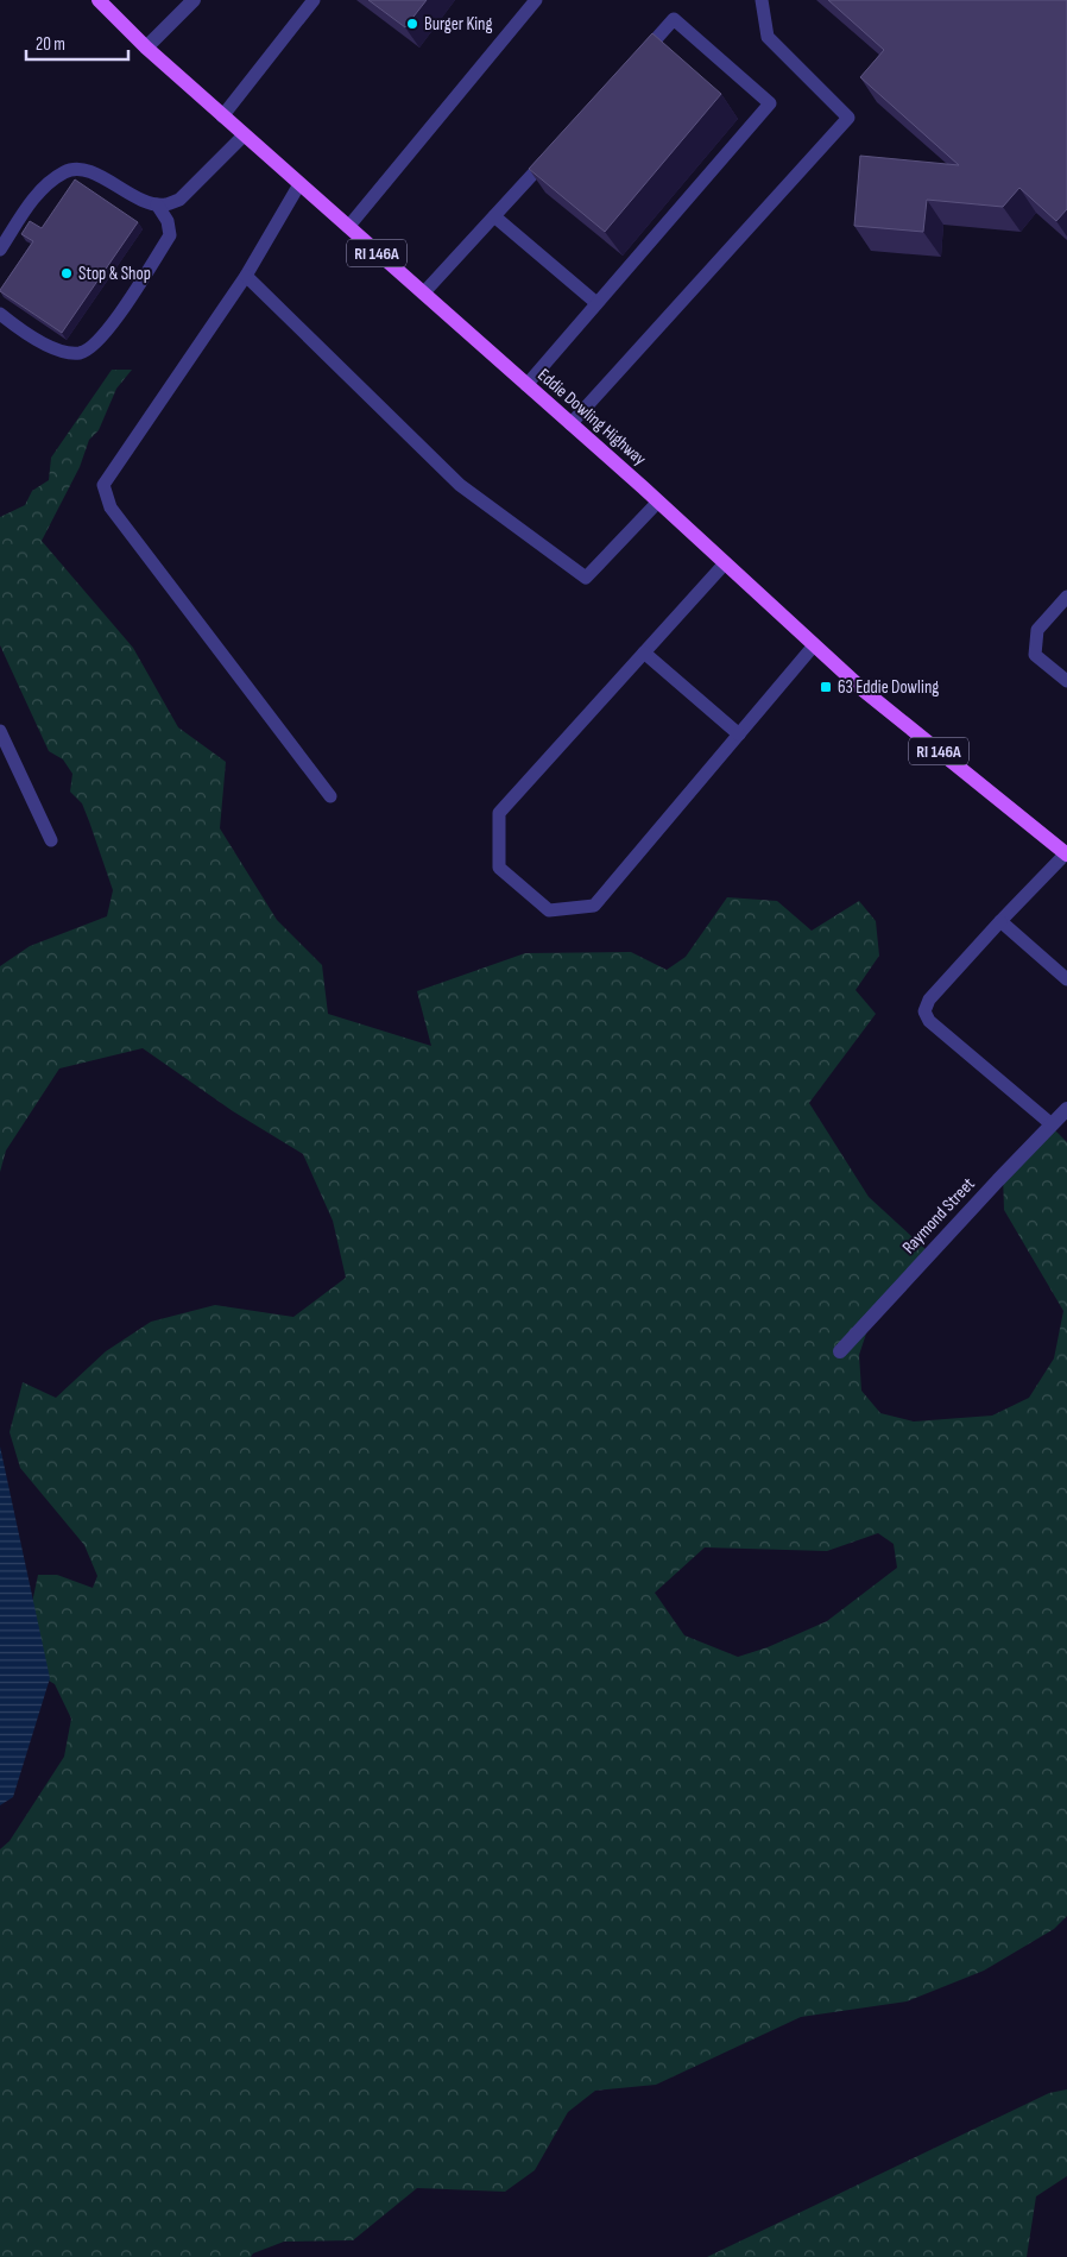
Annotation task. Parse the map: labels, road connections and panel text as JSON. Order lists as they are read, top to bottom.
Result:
{
  "streets": {
    "main road": ["RI 146A", "Eddie Dowling Highway"],
    "street": ["Raymond Street"]
  },
  "places": {
    "other": ["Burger King", "Stop & Shop"],
    "transit": ["63 Eddie Dowling"]
  },
  "scale_bar": "20 m"
}
